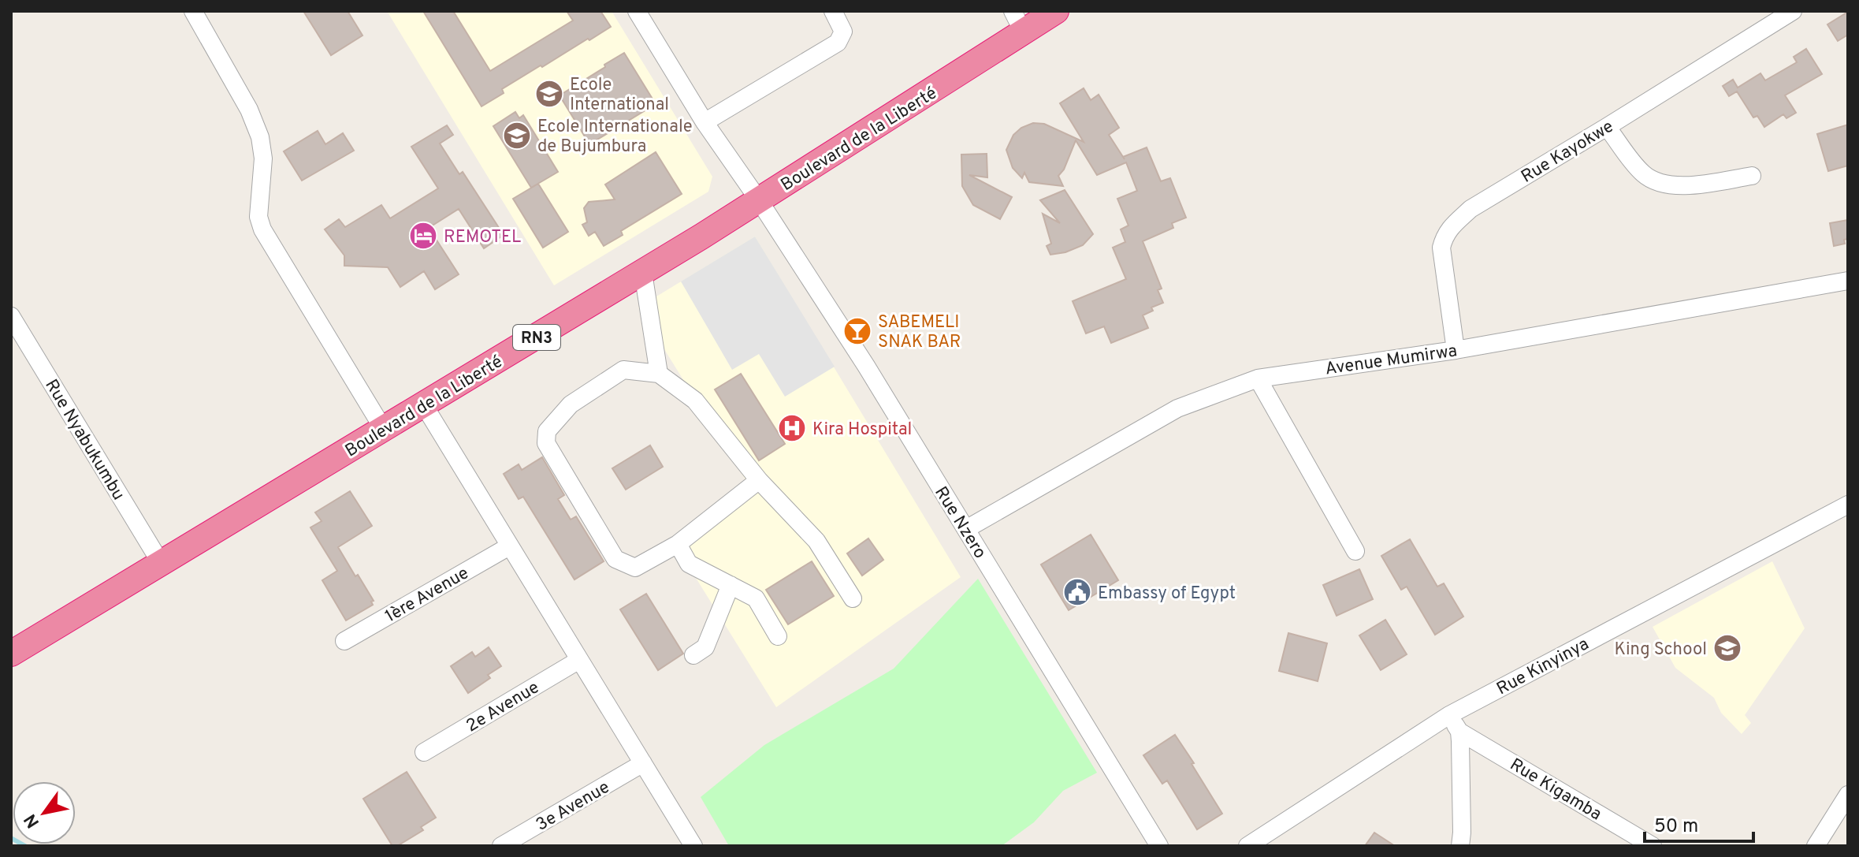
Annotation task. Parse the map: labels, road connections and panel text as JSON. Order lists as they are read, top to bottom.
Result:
{
  "streets": {
    "highway": ["Boulevard de la Liberté", "RN3"],
    "street": [
      "Rue Kayokwe",
      "Avenue Mumirwa",
      "Rue Nyabukumbu",
      "Rue Nzero",
      "1ère Avenue",
      "Rue Kinyinya",
      "2e Avenue",
      "Rue Kigamba",
      "3e Avenue"
    ]
  },
  "crossings": [
    ["Boulevard de la Liberté", "Rue Nyabukumbu"],
    ["Boulevard de la Liberté", "Rue Nzero"],
    ["Rue Kayokwe", "Avenue Mumirwa"],
    ["Avenue Mumirwa", "Rue Nzero"]
  ],
  "places": {
    "school or university": ["Ecole International", "Ecole Internationale de Bujumbura", "King School"],
    "hotel": ["REMOTEL"],
    "bar": ["SABEMELI SNAK BAR"],
    "hospital": ["Kira Hospital"],
    "public building": ["Embassy of Egypt"]
  },
  "scale_bar": "50 m",
  "north": "bottom left"
}
